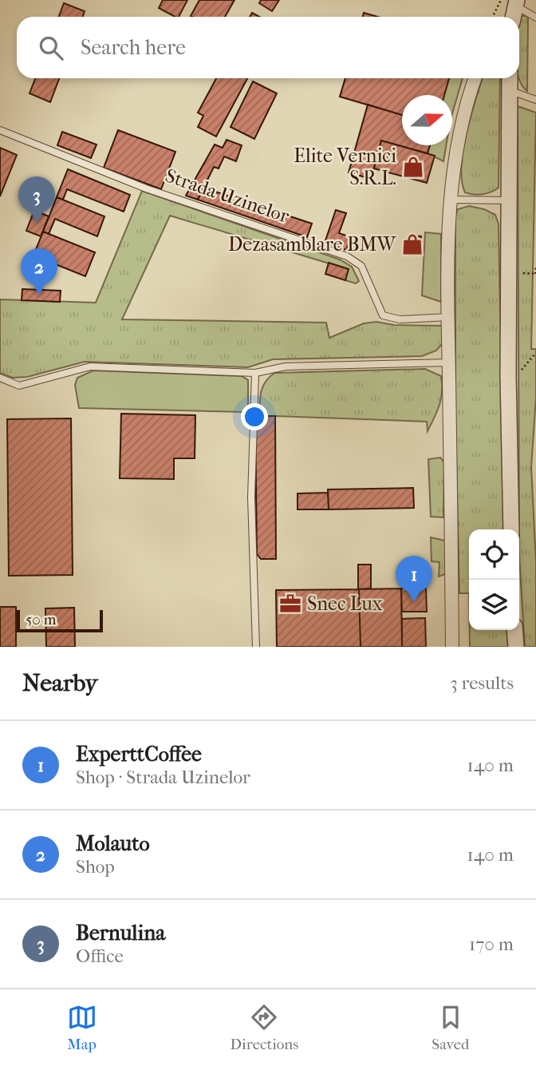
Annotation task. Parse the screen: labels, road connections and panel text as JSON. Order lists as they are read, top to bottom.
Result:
{
  "streets": {
    "lane": ["Strada Uzinelor"]
  },
  "places": {
    "shop": ["Elite Vernici S.R.L.", "Dezasamblare BMW"],
    "office": ["Snec Lux"]
  },
  "scale_bar": "50 m",
  "north": "right",
  "page": {
    "search": "Search here",
    "pins": ["3", "2", "1"],
    "scale": "50 m",
    "heading": ["Nearby", "3 results"],
    "list": [
      {
        "mark": "1",
        "name": "ExperttCoffee",
        "note": "Shop · Strada Uzinelor",
        "value": "140 m"
      },
      {
        "mark": "2",
        "name": "Molauto",
        "note": "Shop",
        "value": "140 m"
      },
      {
        "mark": "3",
        "name": "Bernulina",
        "note": "Office",
        "value": "170 m"
      }
    ],
    "nav": ["Map", "Directions", "Saved"]
  }
}
